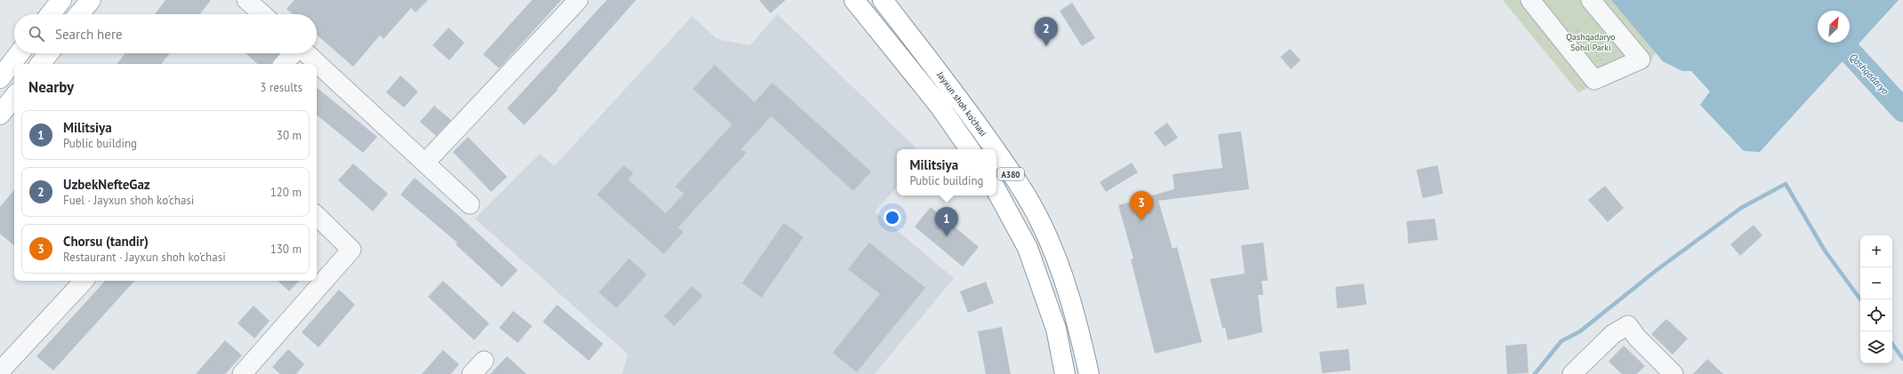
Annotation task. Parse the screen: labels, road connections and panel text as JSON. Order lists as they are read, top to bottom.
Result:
{
  "streets": {
    "main road": ["Jayxun shoh ko'chasi", "A380"]
  },
  "water": ["Qashqadaryo"],
  "parks": ["Qashqadaryo Sohil Parki"],
  "north": "top right",
  "page": {
    "search": "Search here",
    "pins": ["2", "3", "1"],
    "heading": ["Nearby", "3 results"],
    "list": [
      {
        "mark": "1",
        "name": "Militsiya",
        "note": "Public building",
        "value": "30 m"
      },
      {
        "mark": "2",
        "name": "UzbekNefteGaz",
        "note": "Fuel · Jayxun shoh ko'chasi",
        "value": "120 m"
      },
      {
        "mark": "3",
        "name": "Chorsu (tandir)",
        "note": "Restaurant · Jayxun shoh ko'chasi",
        "value": "130 m"
      }
    ],
    "popup": ["Militsiya", "Public building"],
    "map_buttons": ["+", "−"]
  }
}
